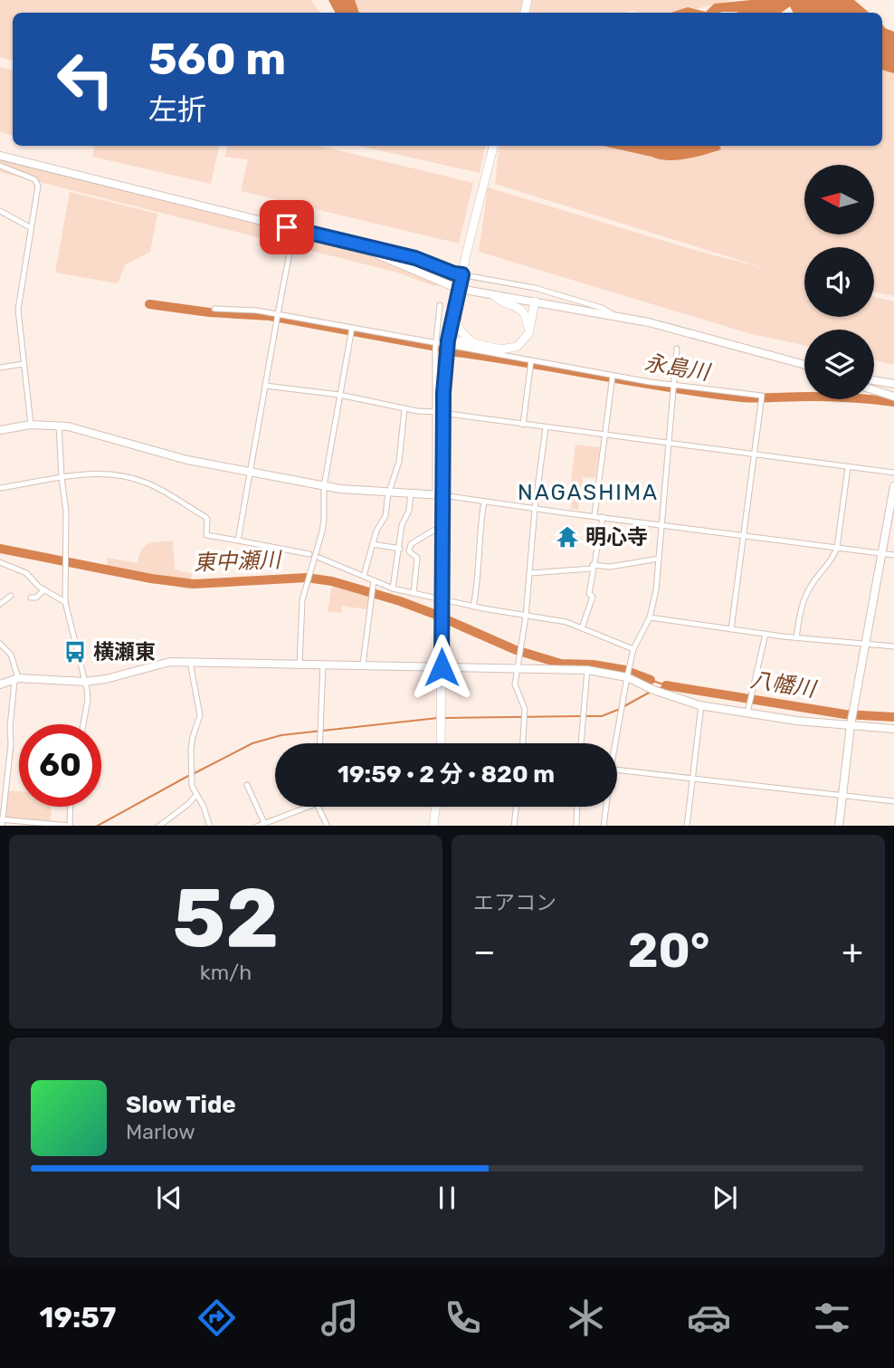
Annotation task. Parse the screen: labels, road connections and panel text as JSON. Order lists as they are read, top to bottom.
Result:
{
  "districts": ["NAGASHIMA"],
  "water": ["永島川", "東中瀬川", "八幡川"],
  "places": {
    "temple": ["明心寺"],
    "bus stop": ["横瀬東"]
  },
  "north": "left",
  "page": {
    "turn": ["560 m", "左折"],
    "limit": "60",
    "trip": "19:59 · 2 分 · 820 m",
    "tile": [
      ["52", "km/h"],
      "エアコン"
    ],
    "heat": ["−", "20°", "+"],
    "song": ["Slow Tide", "Marlow"],
    "tabs": "19:57"
  }
}
